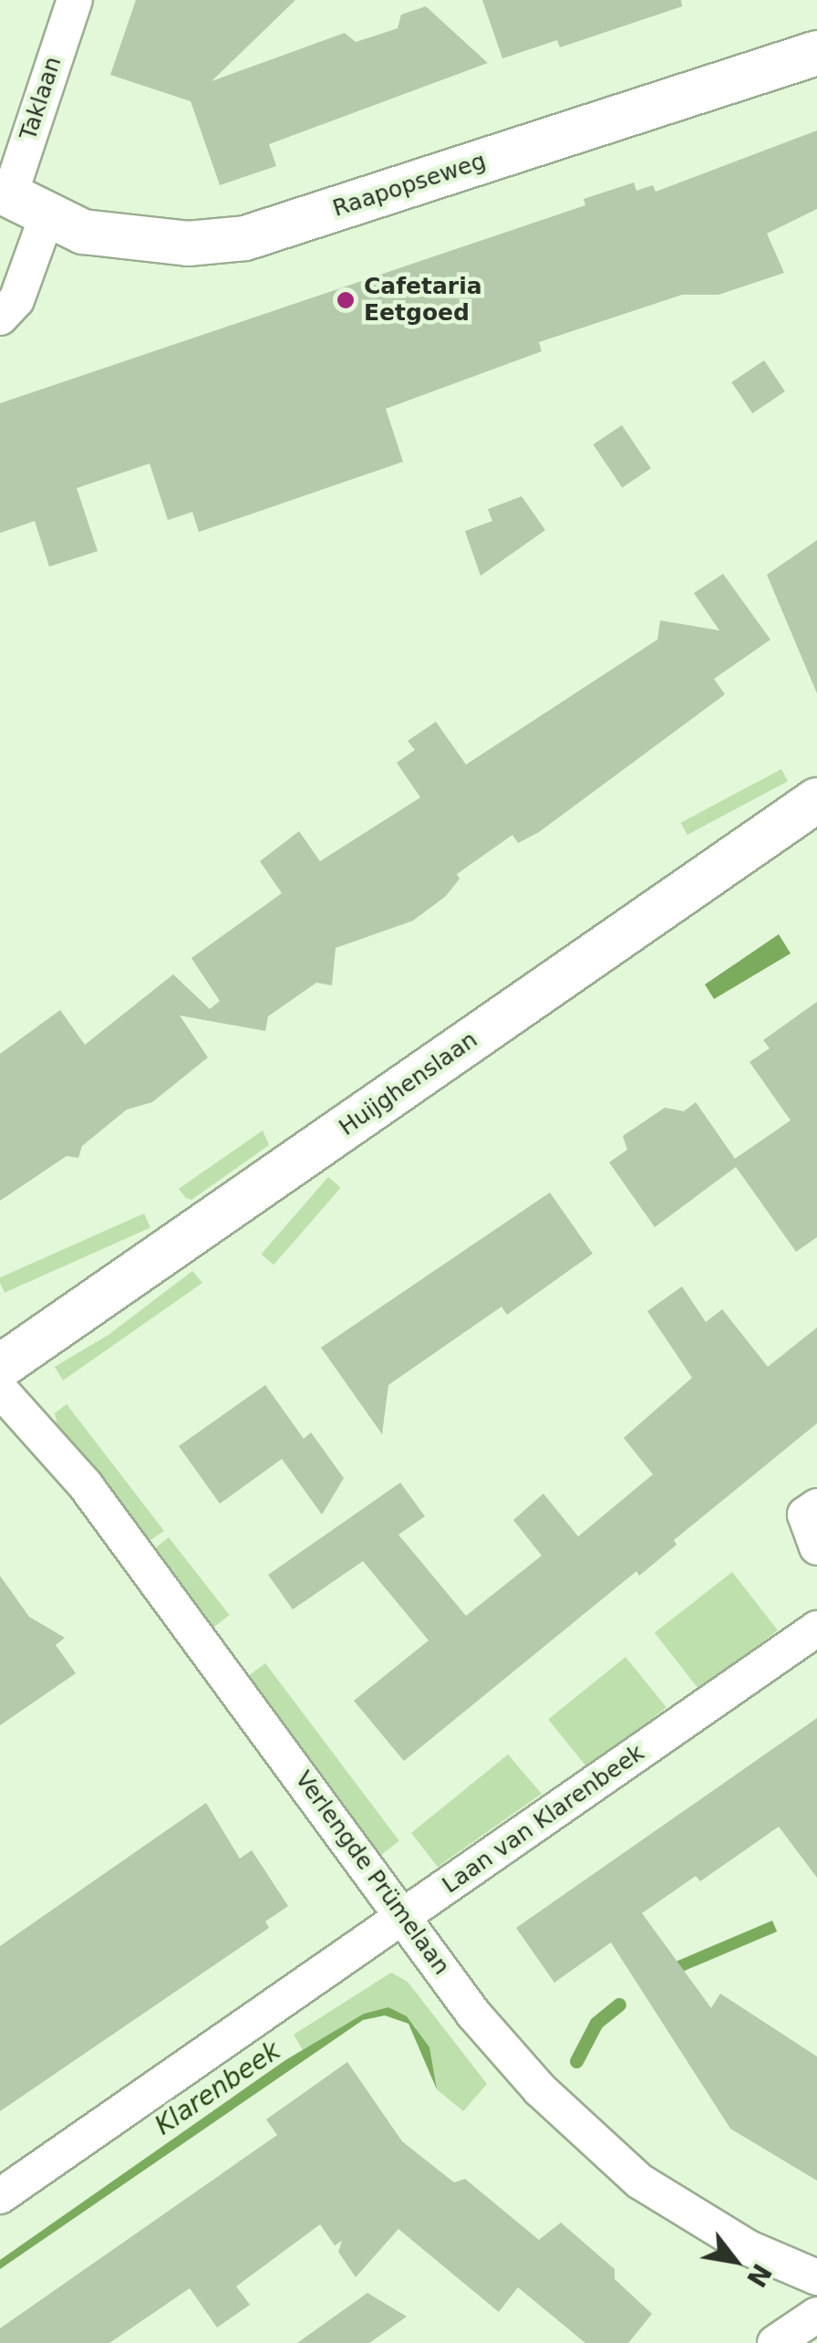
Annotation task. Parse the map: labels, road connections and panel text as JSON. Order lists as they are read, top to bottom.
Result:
{
  "streets": {
    "street": [
      "Taklaan",
      "Raapopseweg",
      "Huijghenslaan",
      "Laan van Klarenbeek",
      "Verlengde Prümelaan"
    ]
  },
  "crossings": [
    ["Taklaan", "Raapopseweg"],
    ["Laan van Klarenbeek", "Verlengde Prümelaan"]
  ],
  "water": ["Klarenbeek"],
  "places": ["Cafetaria Eetgoed"],
  "north": "bottom right"
}
